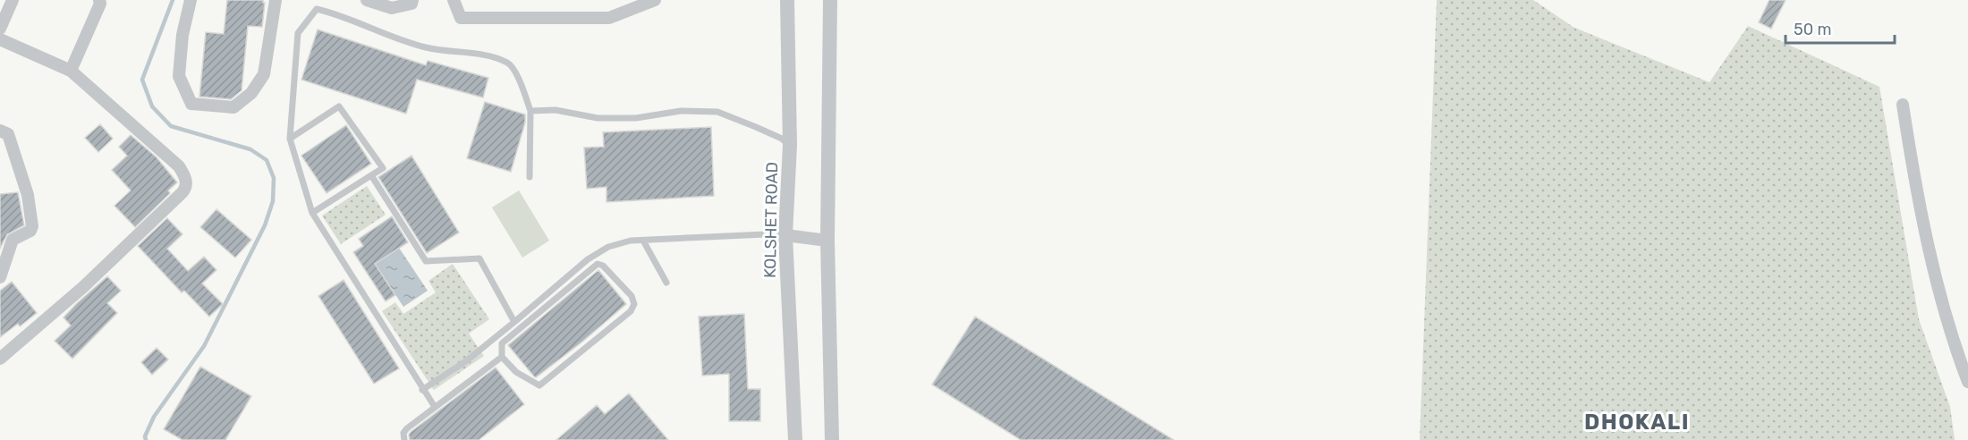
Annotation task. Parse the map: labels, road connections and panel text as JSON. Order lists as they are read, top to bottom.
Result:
{
  "streets": {
    "street": ["KOLSHET ROAD"]
  },
  "districts": ["DHOKALI"],
  "scale_bar": "50 m"
}
